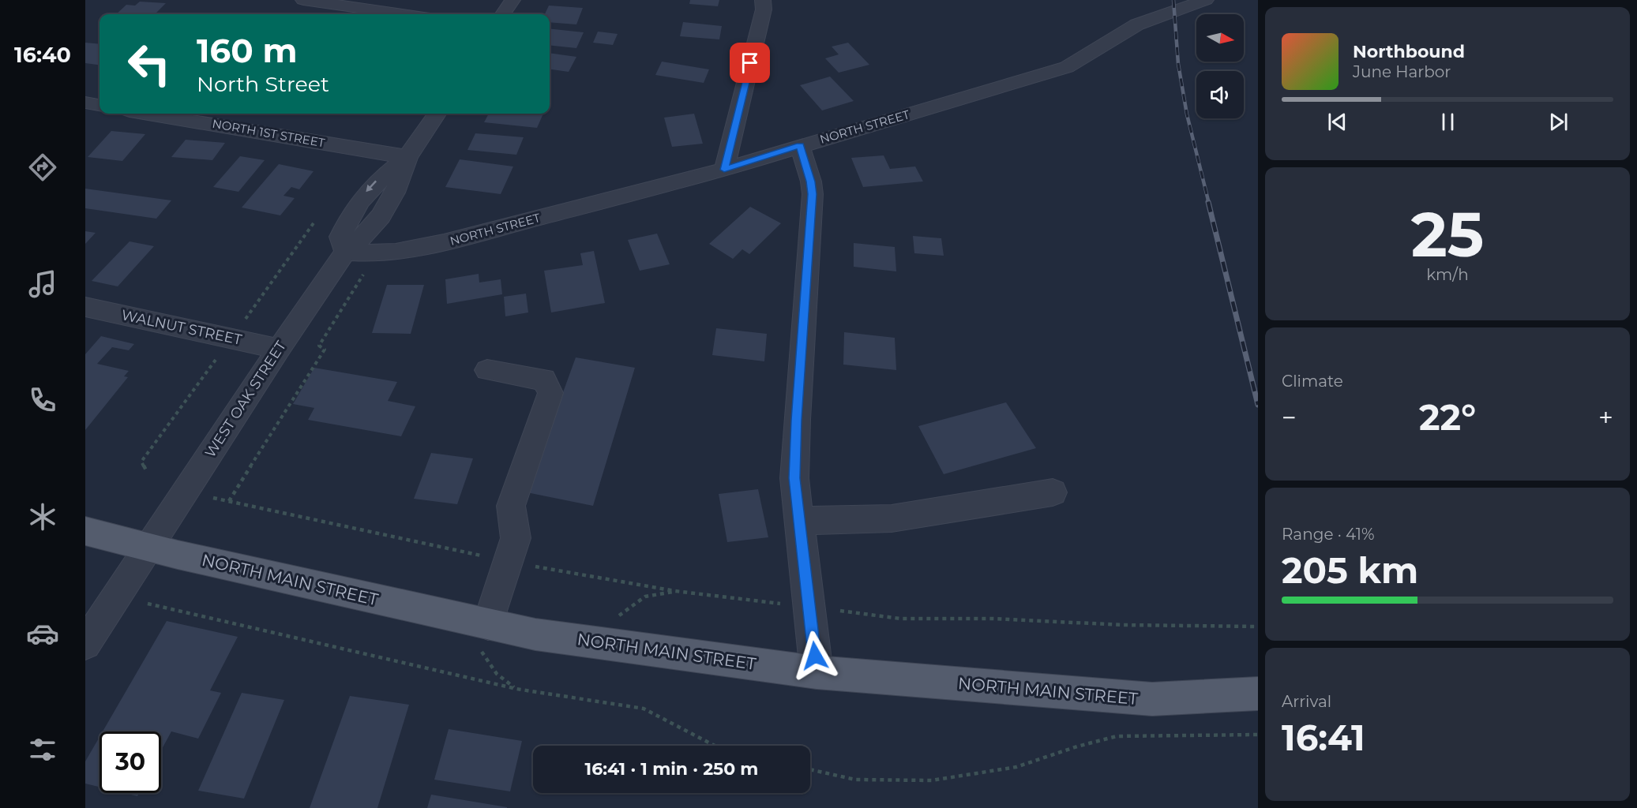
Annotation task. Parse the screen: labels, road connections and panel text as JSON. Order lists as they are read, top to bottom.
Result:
{
  "streets": {
    "main road": ["NORTH MAIN STREET"],
    "street": [
      "NORTH STREET",
      "NORTH 1ST STREET",
      "WALNUT STREET",
      "WEST OAK STREET"
    ]
  },
  "crossings": [
    ["NORTH STREET", "WEST OAK STREET"],
    ["NORTH 1ST STREET", "WEST OAK STREET"],
    ["WALNUT STREET", "WEST OAK STREET"],
    ["WEST OAK STREET", "NORTH MAIN STREET"]
  ],
  "north": "right",
  "page": {
    "tabs": "16:40",
    "turn": ["160 m", "North Street"],
    "song": ["Northbound", "June Harbor"],
    "tile": [
      ["25", "km/h"],
      "Climate",
      ["Range · 41%", "205 km"],
      ["Arrival", "16:41"]
    ],
    "heat": ["−", "22°", "+"],
    "limit": "30",
    "trip": "16:41 · 1 min · 250 m"
  }
}
